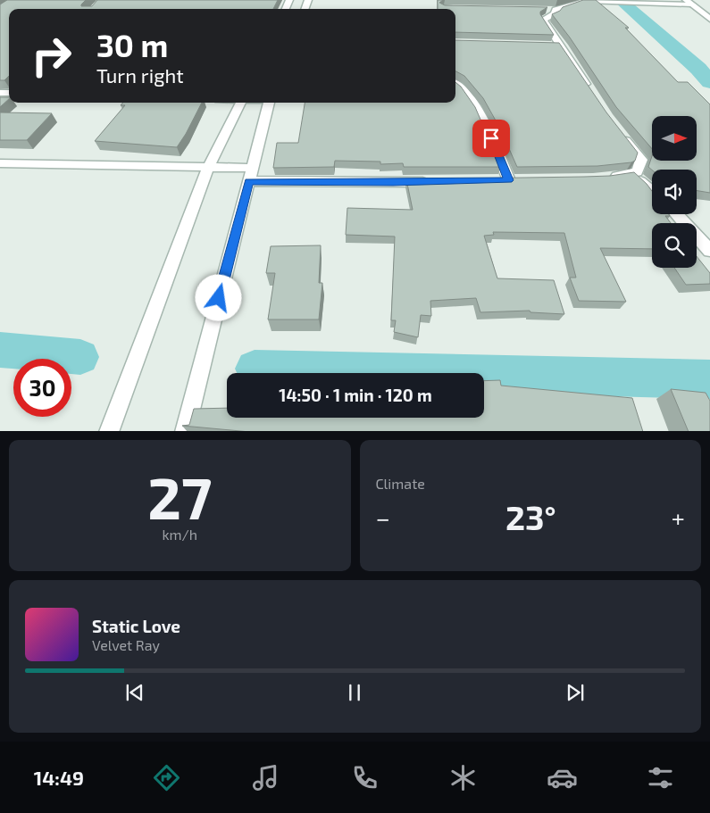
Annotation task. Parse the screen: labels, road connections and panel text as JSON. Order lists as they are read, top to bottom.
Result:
{
  "north": "right",
  "page": {
    "turn": ["30 m", "Turn right"],
    "limit": "30",
    "trip": "14:50 · 1 min · 120 m",
    "tile": [
      ["27", "km/h"],
      "Climate"
    ],
    "heat": ["−", "23°", "+"],
    "song": ["Static Love", "Velvet Ray"],
    "tabs": "14:49"
  }
}
